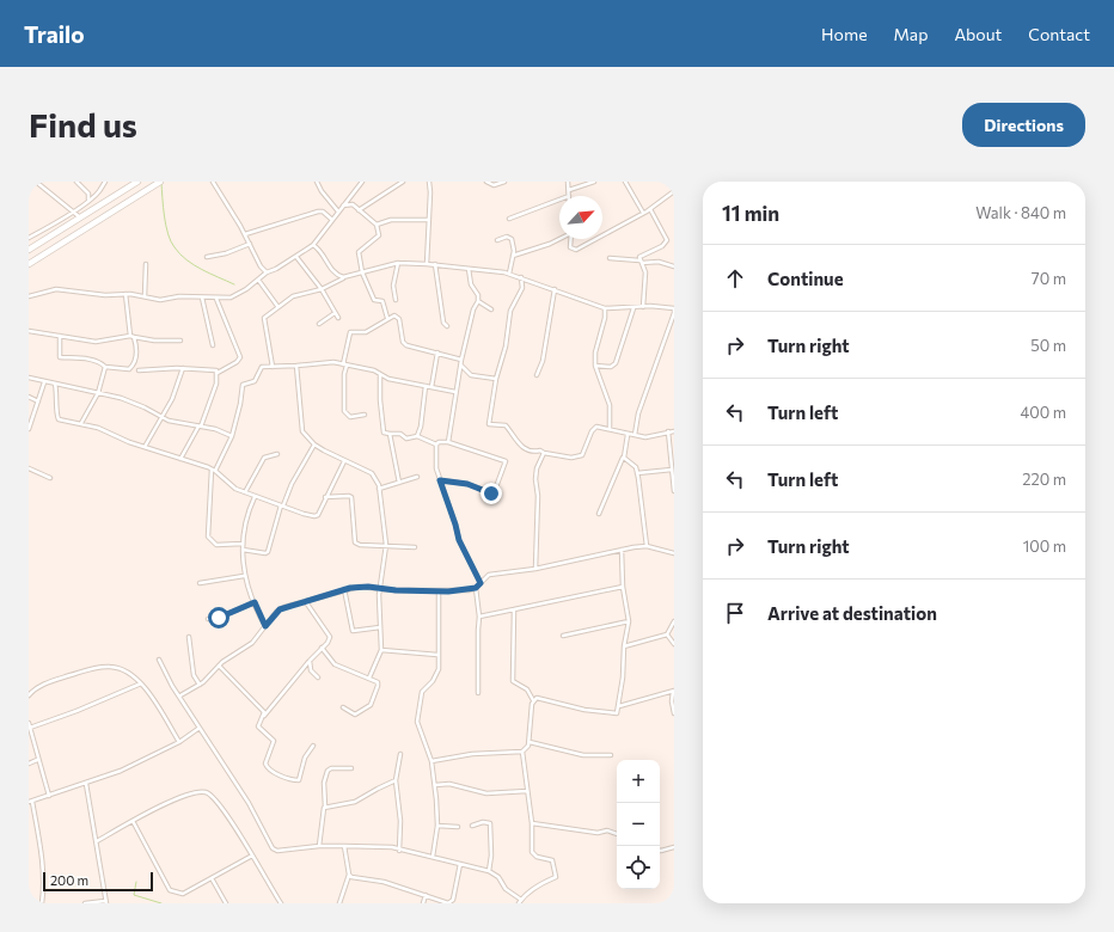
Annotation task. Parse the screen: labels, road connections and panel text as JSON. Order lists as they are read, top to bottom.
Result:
{
  "scale_bar": "200 m",
  "north": "top right",
  "page": {
    "header": "Trailo",
    "nav": [
      "Home",
      "Map",
      "About",
      "Contact"
    ],
    "buttons": "Directions",
    "title": "Find us",
    "heading": ["11 min", "Walk · 840 m"],
    "list": [
      ["Continue", "70 m"],
      ["Turn right", "50 m"],
      ["Turn left", "400 m"],
      ["Turn left", "220 m"],
      ["Turn right", "100 m"],
      "Arrive at destination"
    ],
    "map_buttons": ["+", "−"],
    "scale": "200 m"
  }
}
